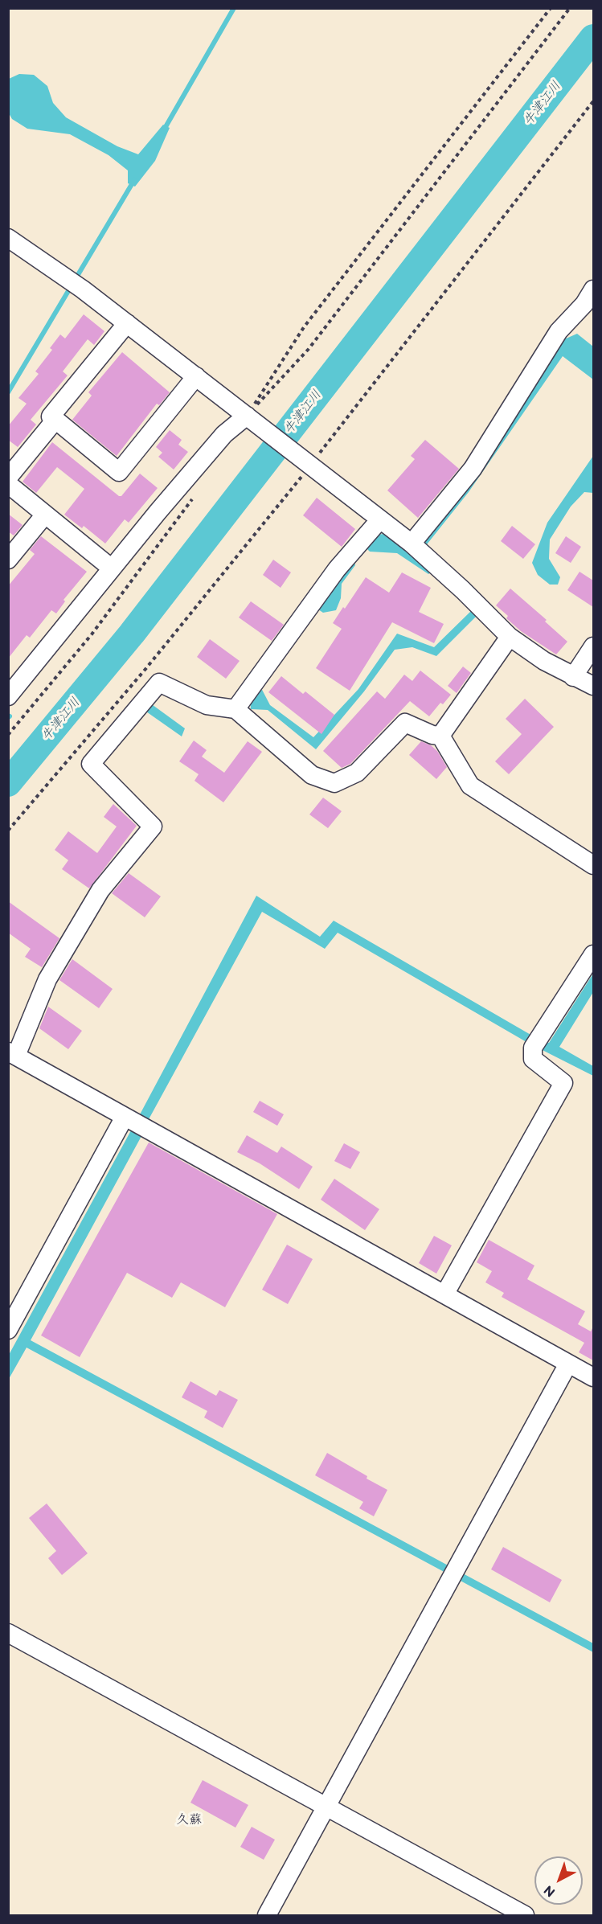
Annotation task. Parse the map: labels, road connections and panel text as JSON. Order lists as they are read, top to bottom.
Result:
{
  "districts": ["久蘇"],
  "water": ["牛津江川"],
  "north": "bottom left"
}
